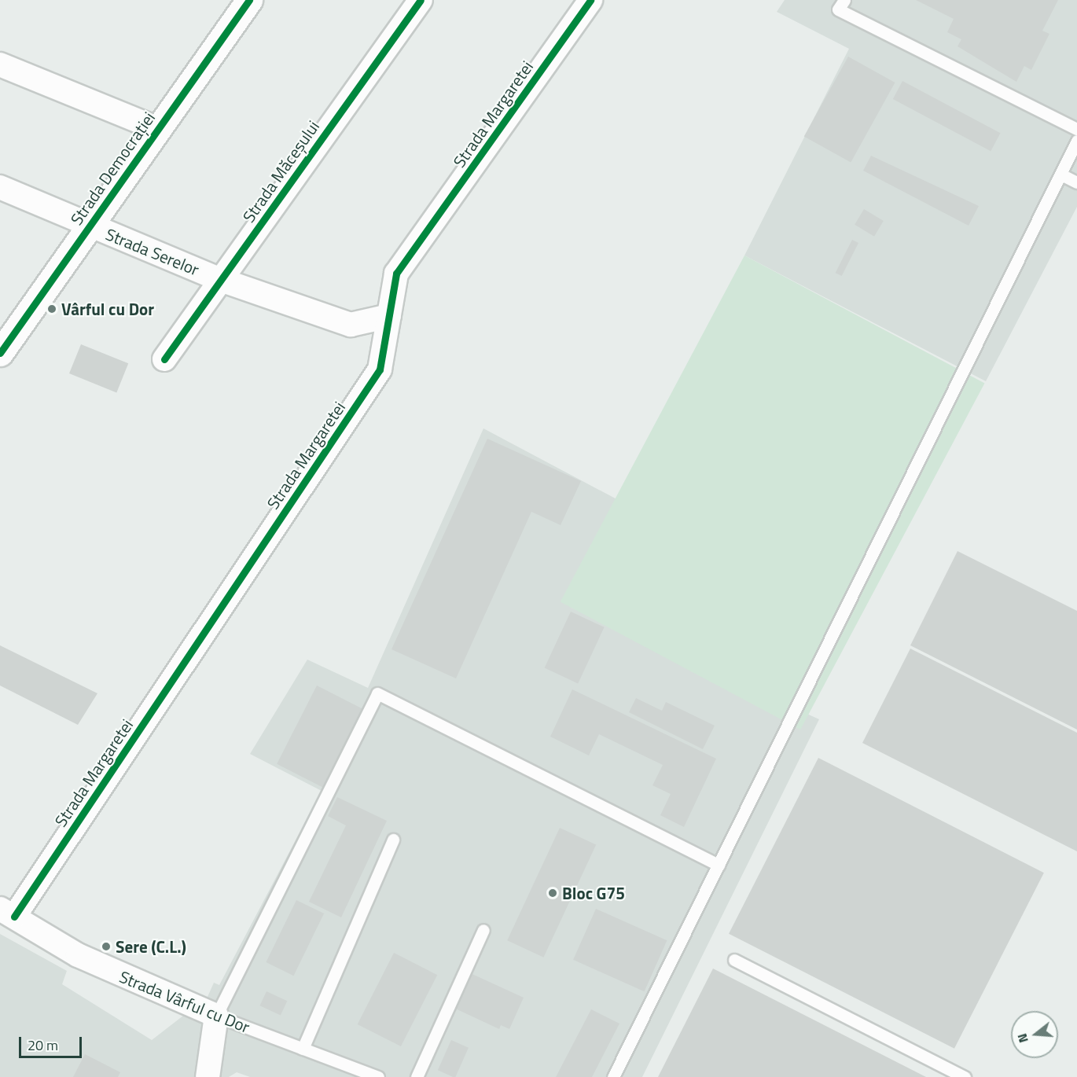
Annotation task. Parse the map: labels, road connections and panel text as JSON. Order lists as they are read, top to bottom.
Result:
{
  "streets": {
    "street": [
      "Strada Margaretei",
      "Strada Democrației",
      "Strada Măceșului",
      "Strada Serelor",
      "Strada Vârful cu Dor"
    ]
  },
  "crossings": [
    ["Strada Margaretei", "Strada Serelor"],
    ["Strada Margaretei", "Strada Vârful cu Dor"],
    ["Strada Democrației", "Strada Serelor"],
    ["Strada Măceșului", "Strada Serelor"]
  ],
  "places": ["Vârful cu Dor", "Bloc G75", "Sere (C.L.)"],
  "scale_bar": "20 m",
  "north": "left"
}
